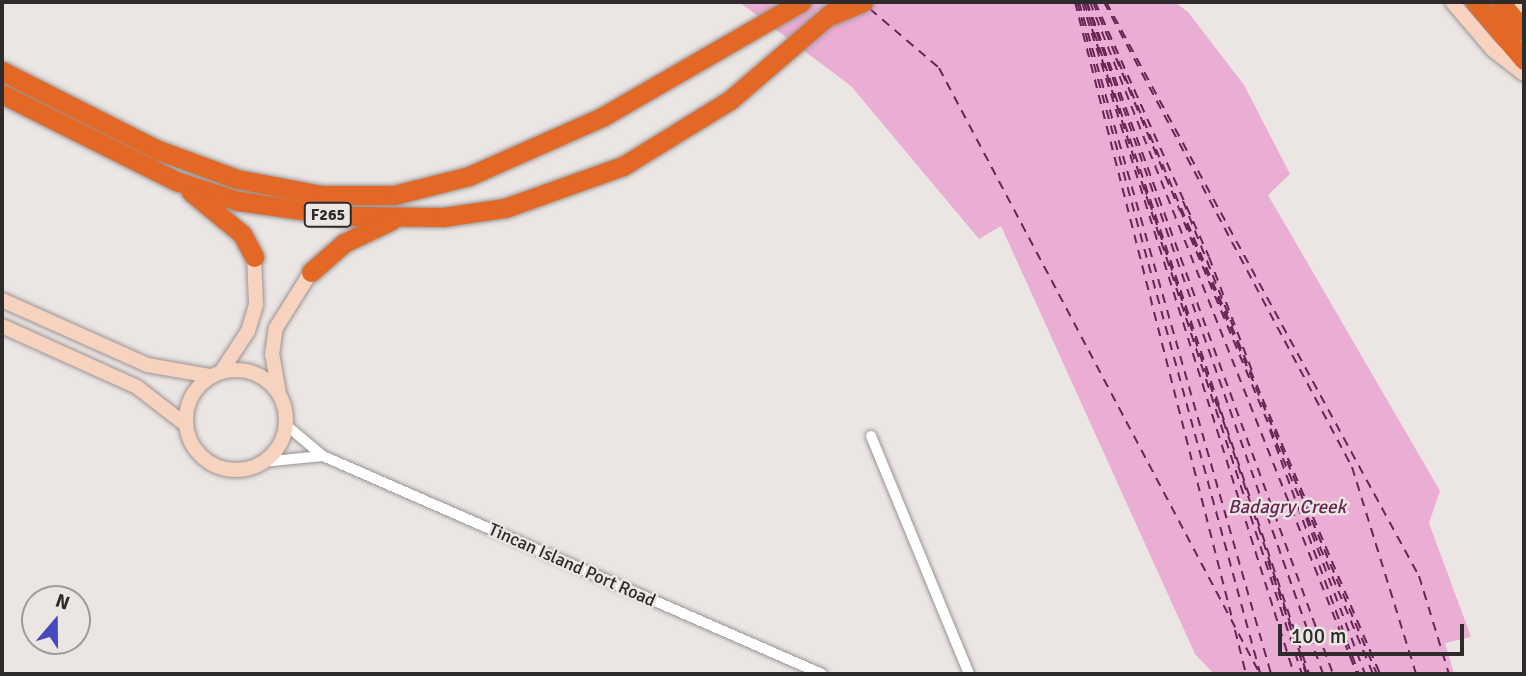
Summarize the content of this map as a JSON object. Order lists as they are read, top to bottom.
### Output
{
  "streets": {
    "highway": ["F265"],
    "street": ["Tincan Island Port Road"]
  },
  "water": ["Badagry Creek"],
  "scale_bar": "100 m",
  "north": "top"
}
